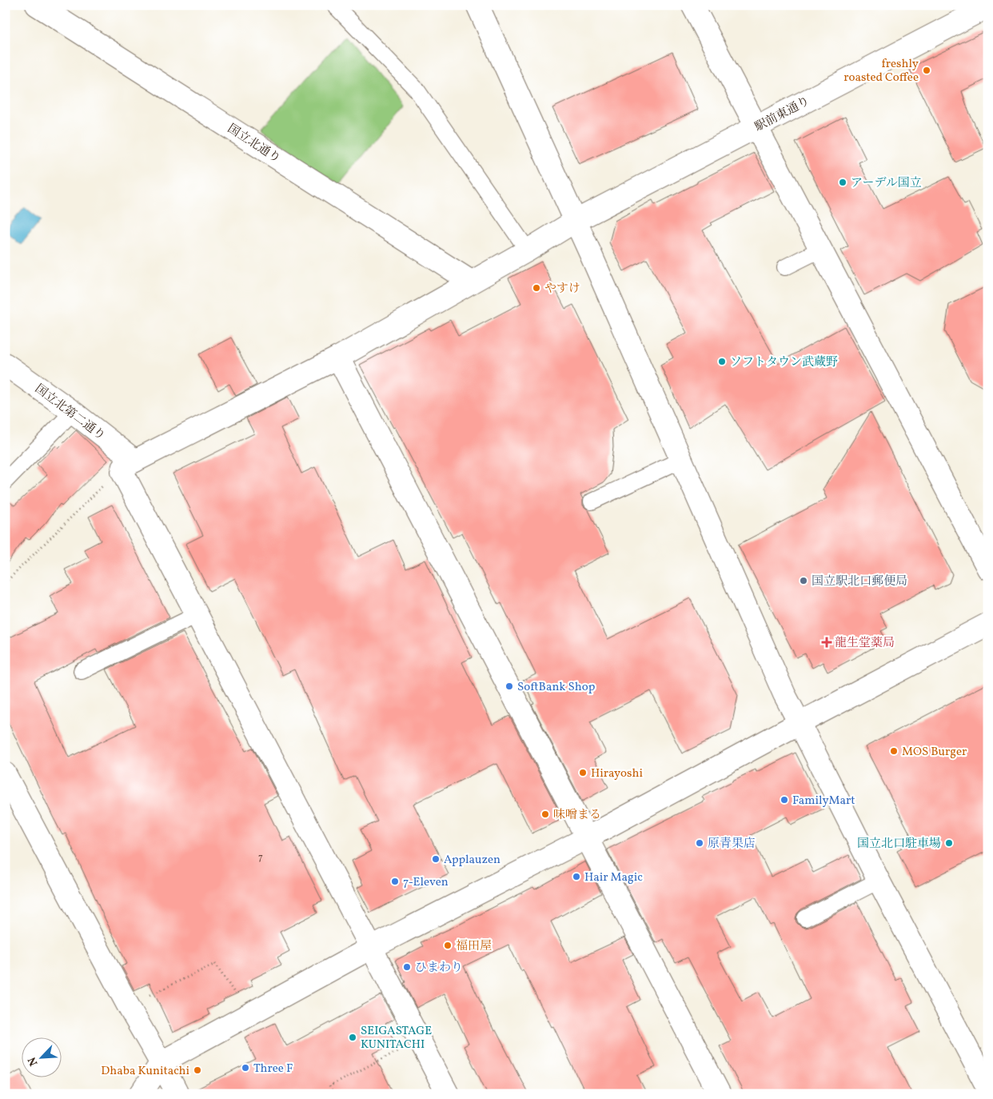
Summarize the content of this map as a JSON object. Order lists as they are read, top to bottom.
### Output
{
  "streets": {
    "street": ["駅前東通り", "国立北通り", "国立北第二通り"]
  },
  "crossings": [
    ["駅前東通り", "国立北通り"],
    ["駅前東通り", "国立北第二通り"]
  ],
  "places": {
    "other": [
      "freshly roasted Coffee",
      "アーデル国立",
      "やすけ",
      "ソフトタウン武蔵野",
      "国立駅北口郵便局",
      "SoftBank Shop",
      "MOS Burger",
      "Hirayoshi",
      "FamilyMart",
      "味噌まる",
      "原青果店",
      "国立北口駐車場",
      "Applauzen",
      "Hair Magic",
      "7-Eleven",
      "福田屋",
      "ひまわり",
      "SEIGASTAGE KUNITACHI",
      "Three F",
      "Dhaba Kunitachi"
    ],
    "health": ["龍生堂薬局"]
  },
  "house_numbers": ["7"],
  "north": "bottom left"
}
